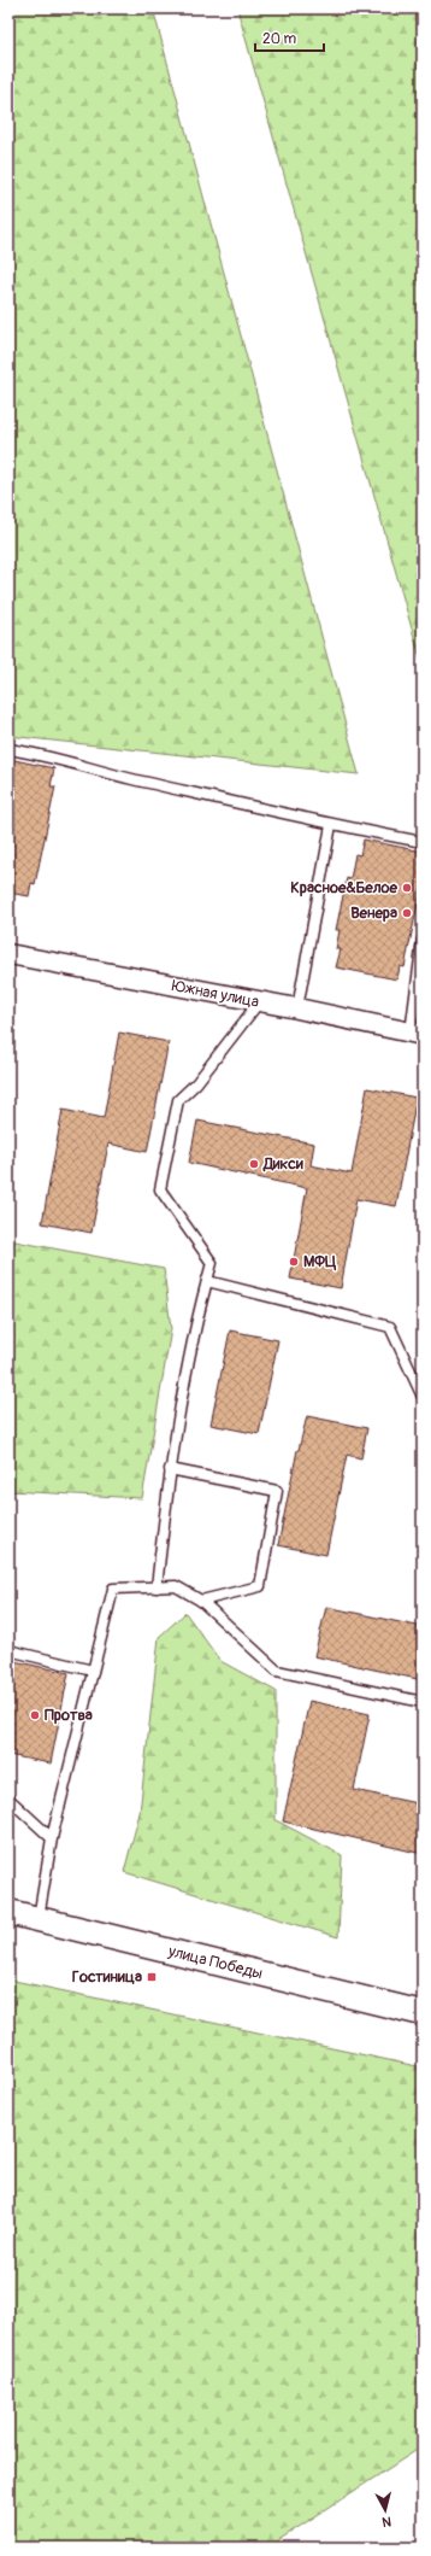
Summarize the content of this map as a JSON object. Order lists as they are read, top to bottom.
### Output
{
  "streets": {
    "street": ["Южная улица", "улица Победы"]
  },
  "places": {
    "other": [
      "Красное&Белое",
      "Венера",
      "Дикси",
      "МФЦ",
      "Протва"
    ],
    "transit": ["Гостиница"]
  },
  "scale_bar": "20 m",
  "north": "bottom"
}
